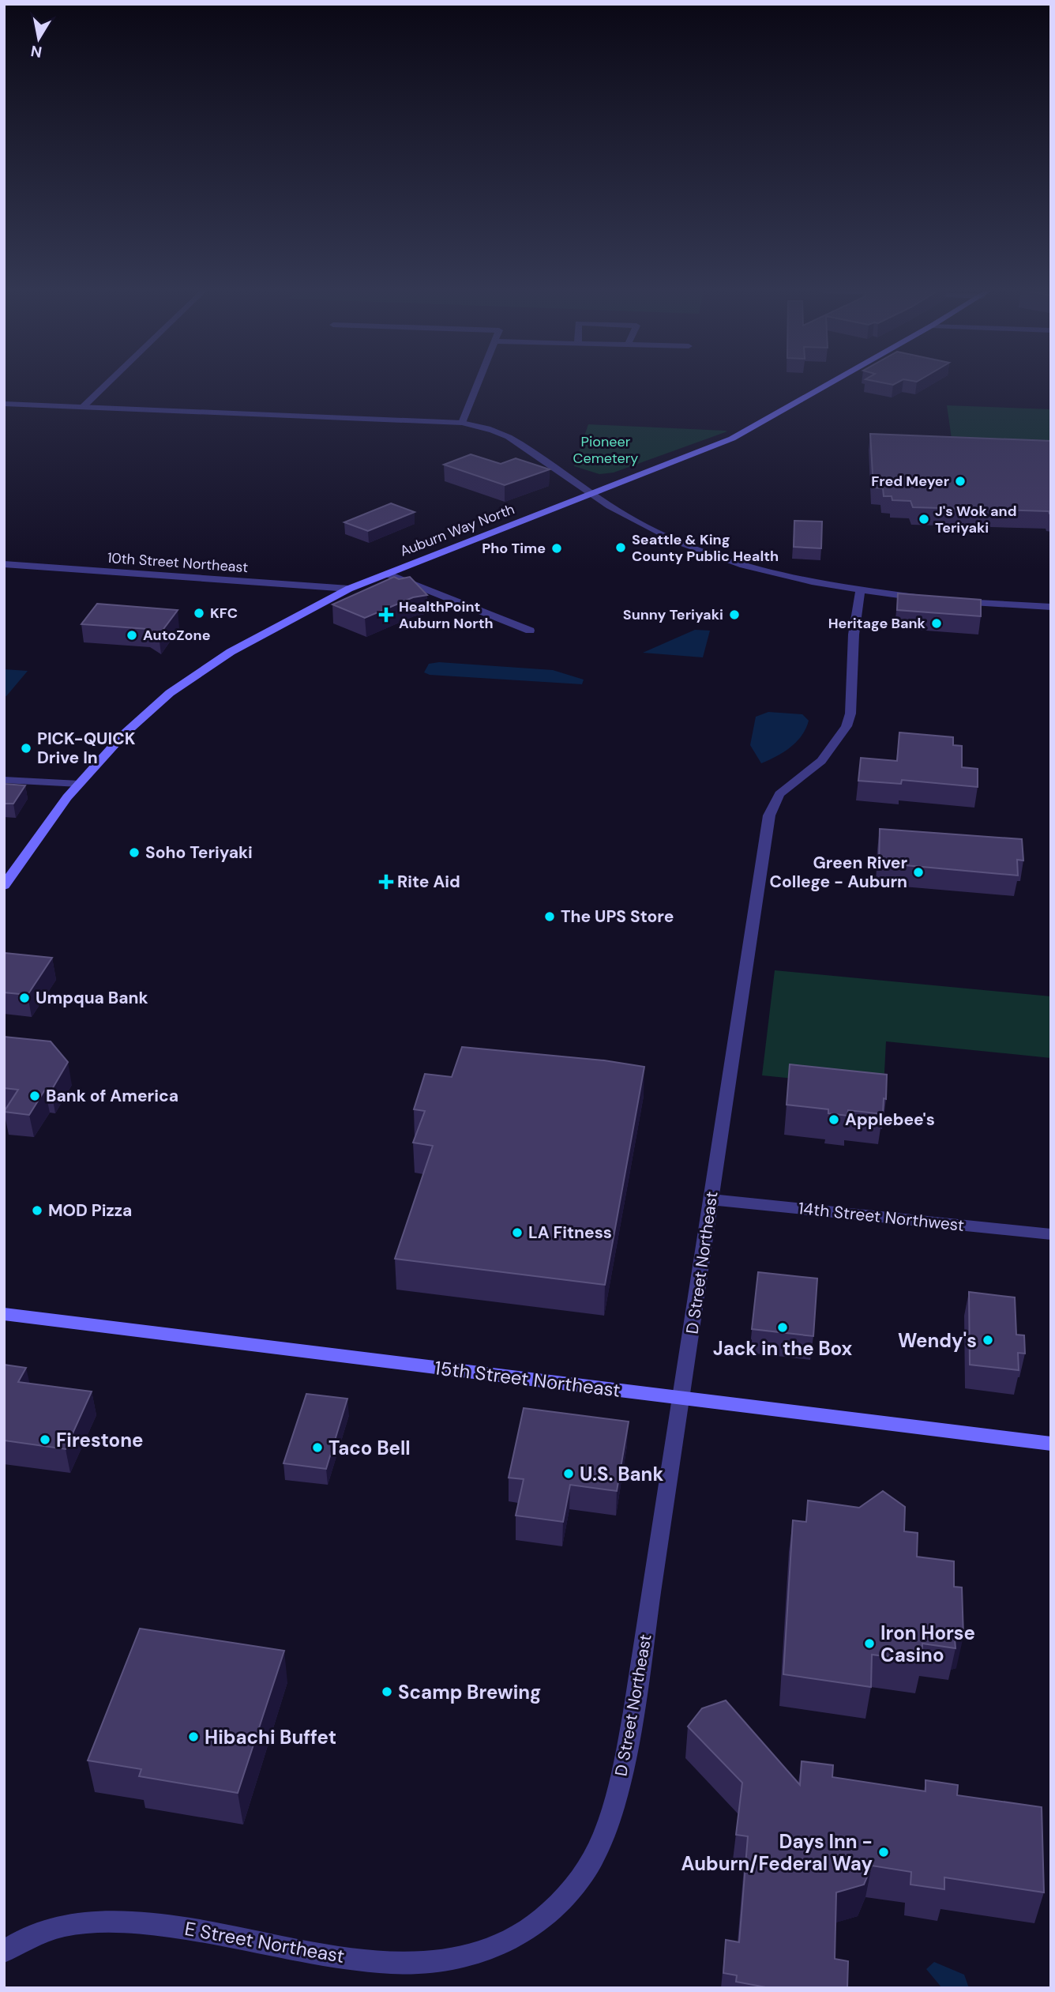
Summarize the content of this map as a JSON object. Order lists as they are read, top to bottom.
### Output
{
  "streets": {
    "main road": ["Auburn Way North", "15th Street Northeast"],
    "street": [
      "10th Street Northeast",
      "14th Street Northwest",
      "D Street Northeast",
      "E Street Northeast"
    ]
  },
  "crossings": [
    ["Auburn Way North", "10th Street Northeast"],
    ["14th Street Northwest", "D Street Northeast"],
    ["D Street Northeast", "15th Street Northeast"],
    ["D Street Northeast", "E Street Northeast"]
  ],
  "parks": ["Pioneer Cemetery"],
  "places": {
    "other": [
      "Fred Meyer",
      "J's Wok and Teriyaki",
      "Seattle & King County Public Health",
      "Pho Time",
      "KFC",
      "Sunny Teriyaki",
      "Heritage Bank",
      "AutoZone",
      "PICK-QUICK Drive In",
      "Soho Teriyaki",
      "Green River College - Auburn",
      "The UPS Store",
      "Umpqua Bank",
      "Bank of America",
      "Applebee's",
      "MOD Pizza",
      "LA Fitness",
      "Jack in the Box",
      "Wendy's",
      "Firestone",
      "Taco Bell",
      "U.S. Bank",
      "Iron Horse Casino",
      "Scamp Brewing",
      "Hibachi Buffet",
      "Days Inn - Auburn/Federal Way"
    ],
    "health": ["HealthPoint Auburn North", "Rite Aid"]
  },
  "north": "bottom"
}
